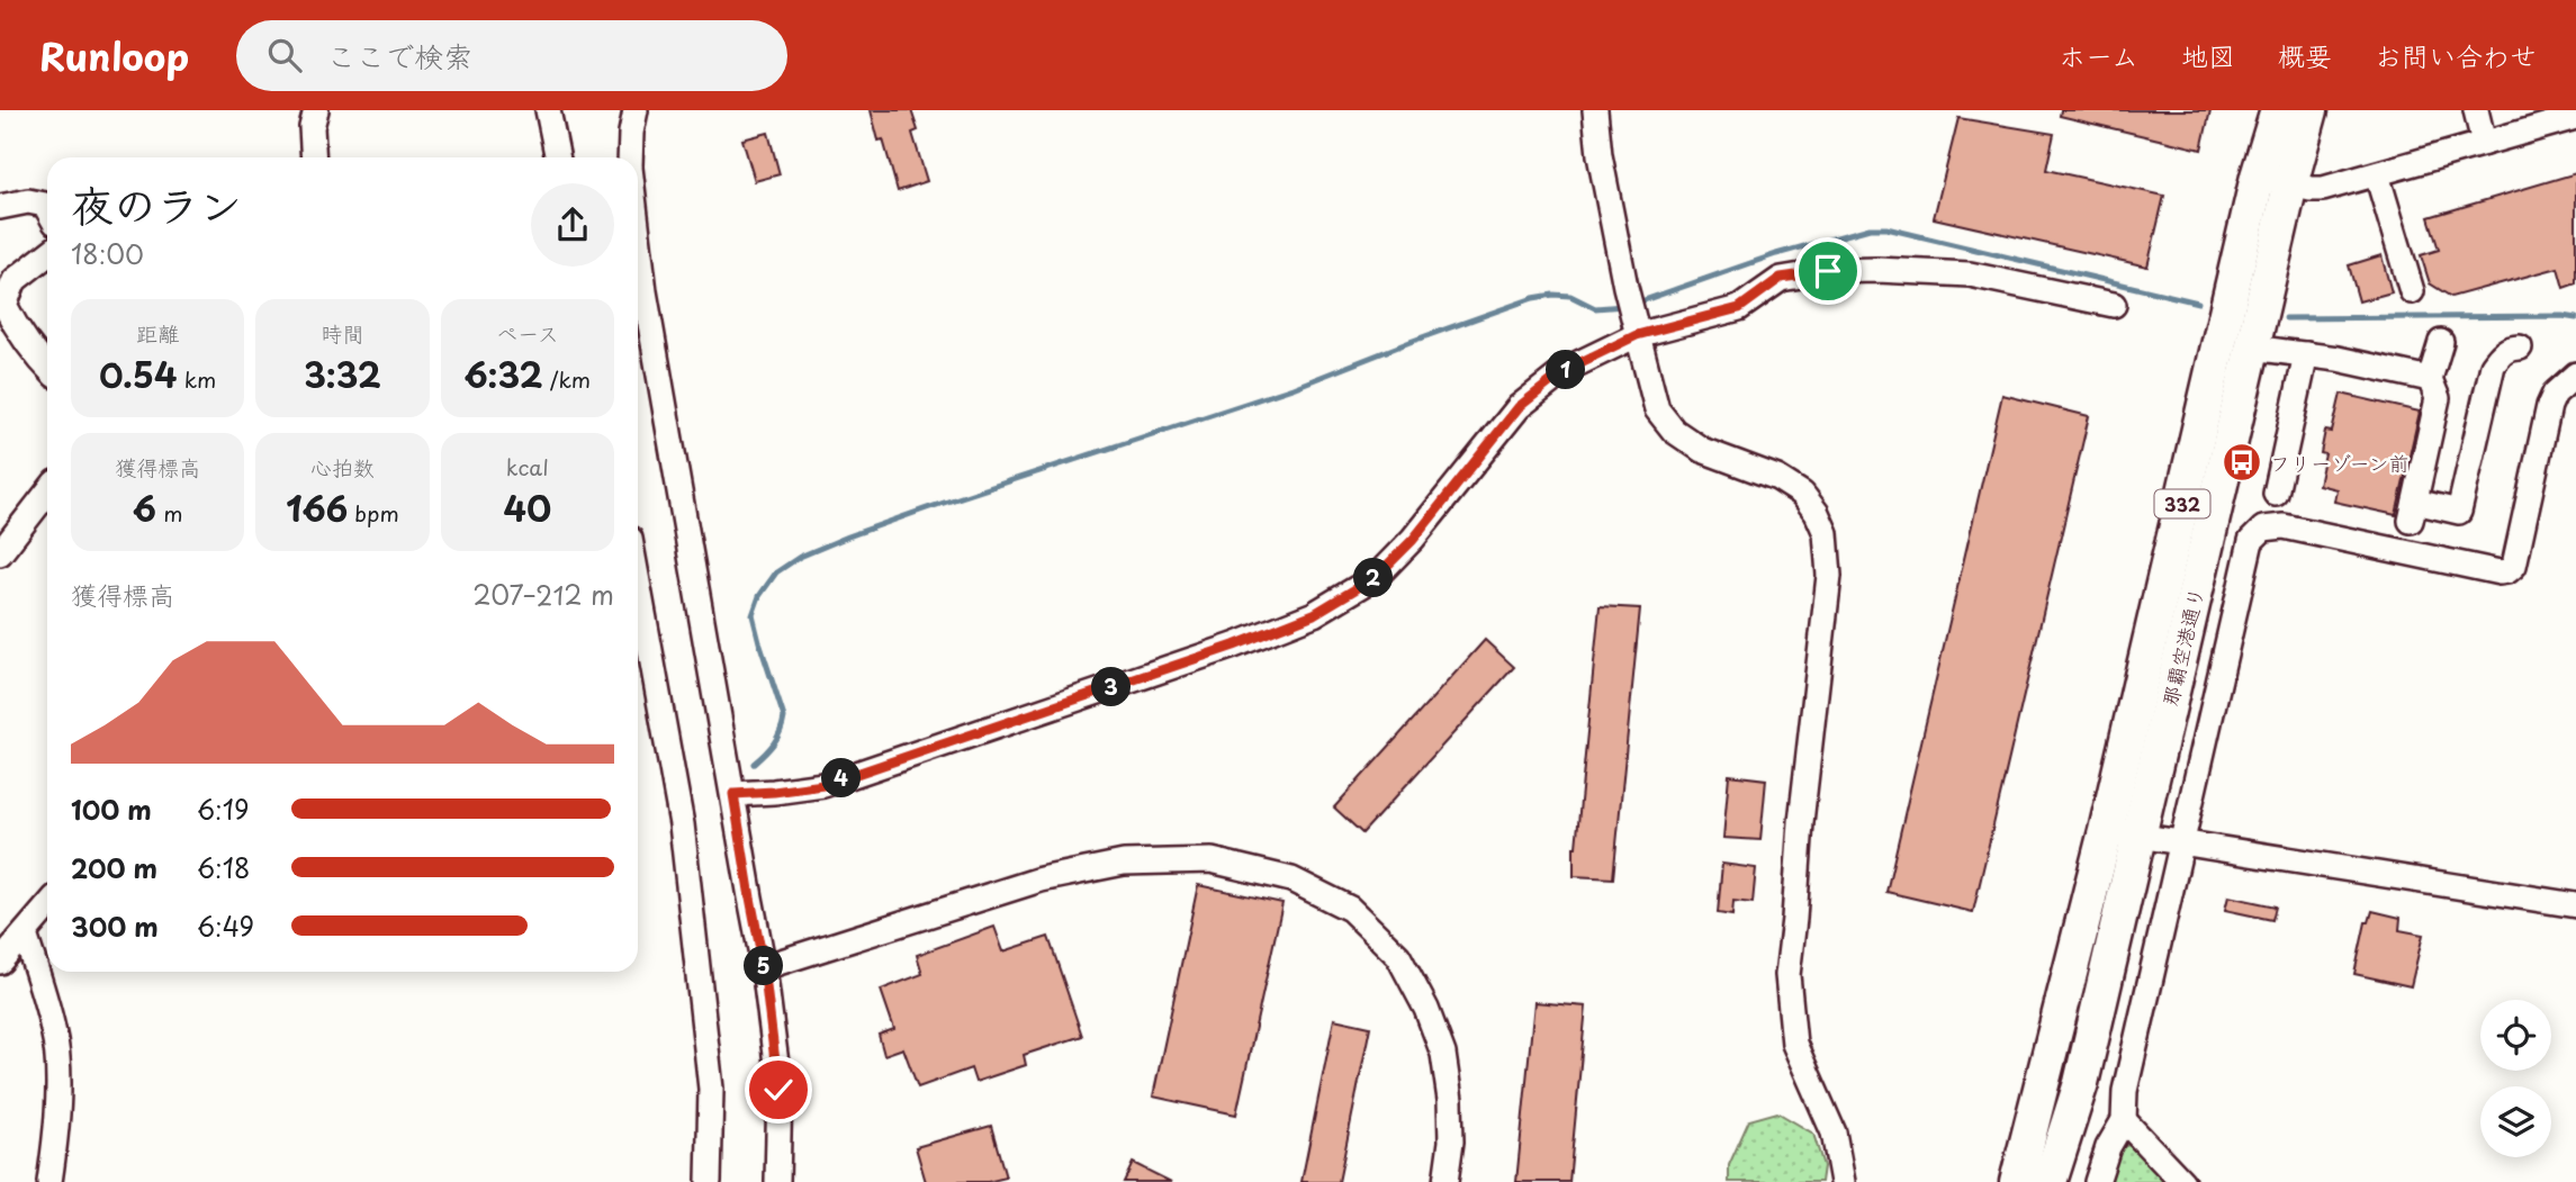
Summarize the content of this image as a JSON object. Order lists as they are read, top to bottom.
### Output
{
  "streets": {
    "highway": ["332", "那覇空港通り"]
  },
  "places": {
    "bus stop": ["フリーゾーン前"]
  },
  "page": {
    "header": "Runloop",
    "search": "ここで検索",
    "nav": [
      "ホーム",
      "地図",
      "概要",
      "お問い合わせ"
    ],
    "heading": ["夜のラン", "18:00"],
    "stats": [
      ["距離", "0.54 km"],
      ["時間", "3:32"],
      ["ペース", "6:32 /km"],
      ["獲得標高", "6 m"],
      ["心拍数", "166 bpm"],
      ["kcal", "40"]
    ],
    "pins": [
      "1",
      "2",
      "3",
      "4",
      "5"
    ],
    "chart": ["獲得標高", "207–212 m"],
    "list": [
      {
        "name": "100 m",
        "note": "6:19"
      },
      {
        "name": "200 m",
        "note": "6:18"
      },
      {
        "name": "300 m",
        "note": "6:49"
      }
    ]
  }
}
